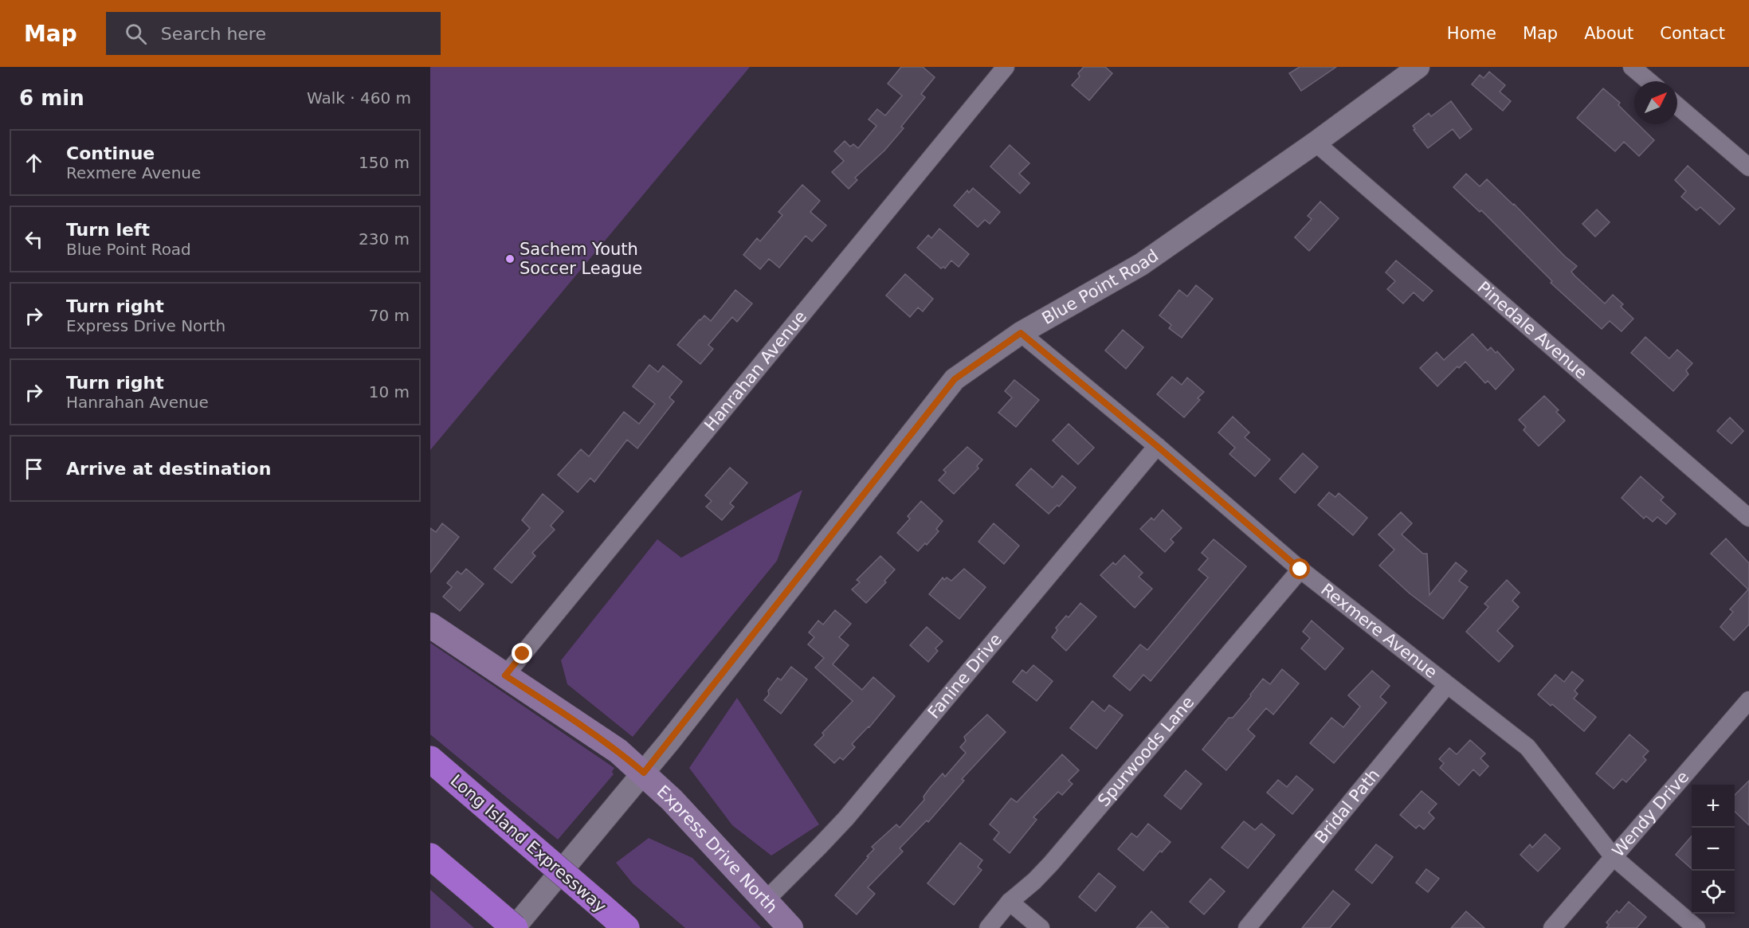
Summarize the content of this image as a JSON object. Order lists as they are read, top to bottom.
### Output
{
  "streets": {
    "highway": ["Long Island Expressway"],
    "main road": ["Express Drive North"],
    "street": [
      "Blue Point Road",
      "Pinedale Avenue",
      "Hanrahan Avenue",
      "Rexmere Avenue",
      "Fanine Drive",
      "Spurwoods Lane",
      "Bridal Path",
      "Wendy Drive"
    ]
  },
  "crossings": [
    ["Blue Point Road", "Pinedale Avenue"],
    ["Blue Point Road", "Rexmere Avenue"],
    ["Blue Point Road", "Express Drive North"],
    ["Hanrahan Avenue", "Express Drive North"],
    ["Rexmere Avenue", "Fanine Drive"],
    ["Rexmere Avenue", "Spurwoods Lane"],
    ["Rexmere Avenue", "Bridal Path"],
    ["Rexmere Avenue", "Wendy Drive"],
    ["Fanine Drive", "Express Drive North"]
  ],
  "places": ["Sachem Youth Soccer League"],
  "north": "top right",
  "page": {
    "header": "Map",
    "search": "Search here",
    "nav": [
      "Home",
      "Map",
      "About",
      "Contact"
    ],
    "heading": ["6 min", "Walk · 460 m"],
    "list": [
      ["Continue", "Rexmere Avenue", "150 m"],
      ["Turn left", "Blue Point Road", "230 m"],
      ["Turn right", "Express Drive North", "70 m"],
      ["Turn right", "Hanrahan Avenue", "10 m"],
      "Arrive at destination"
    ],
    "map_buttons": ["+", "−"]
  }
}
